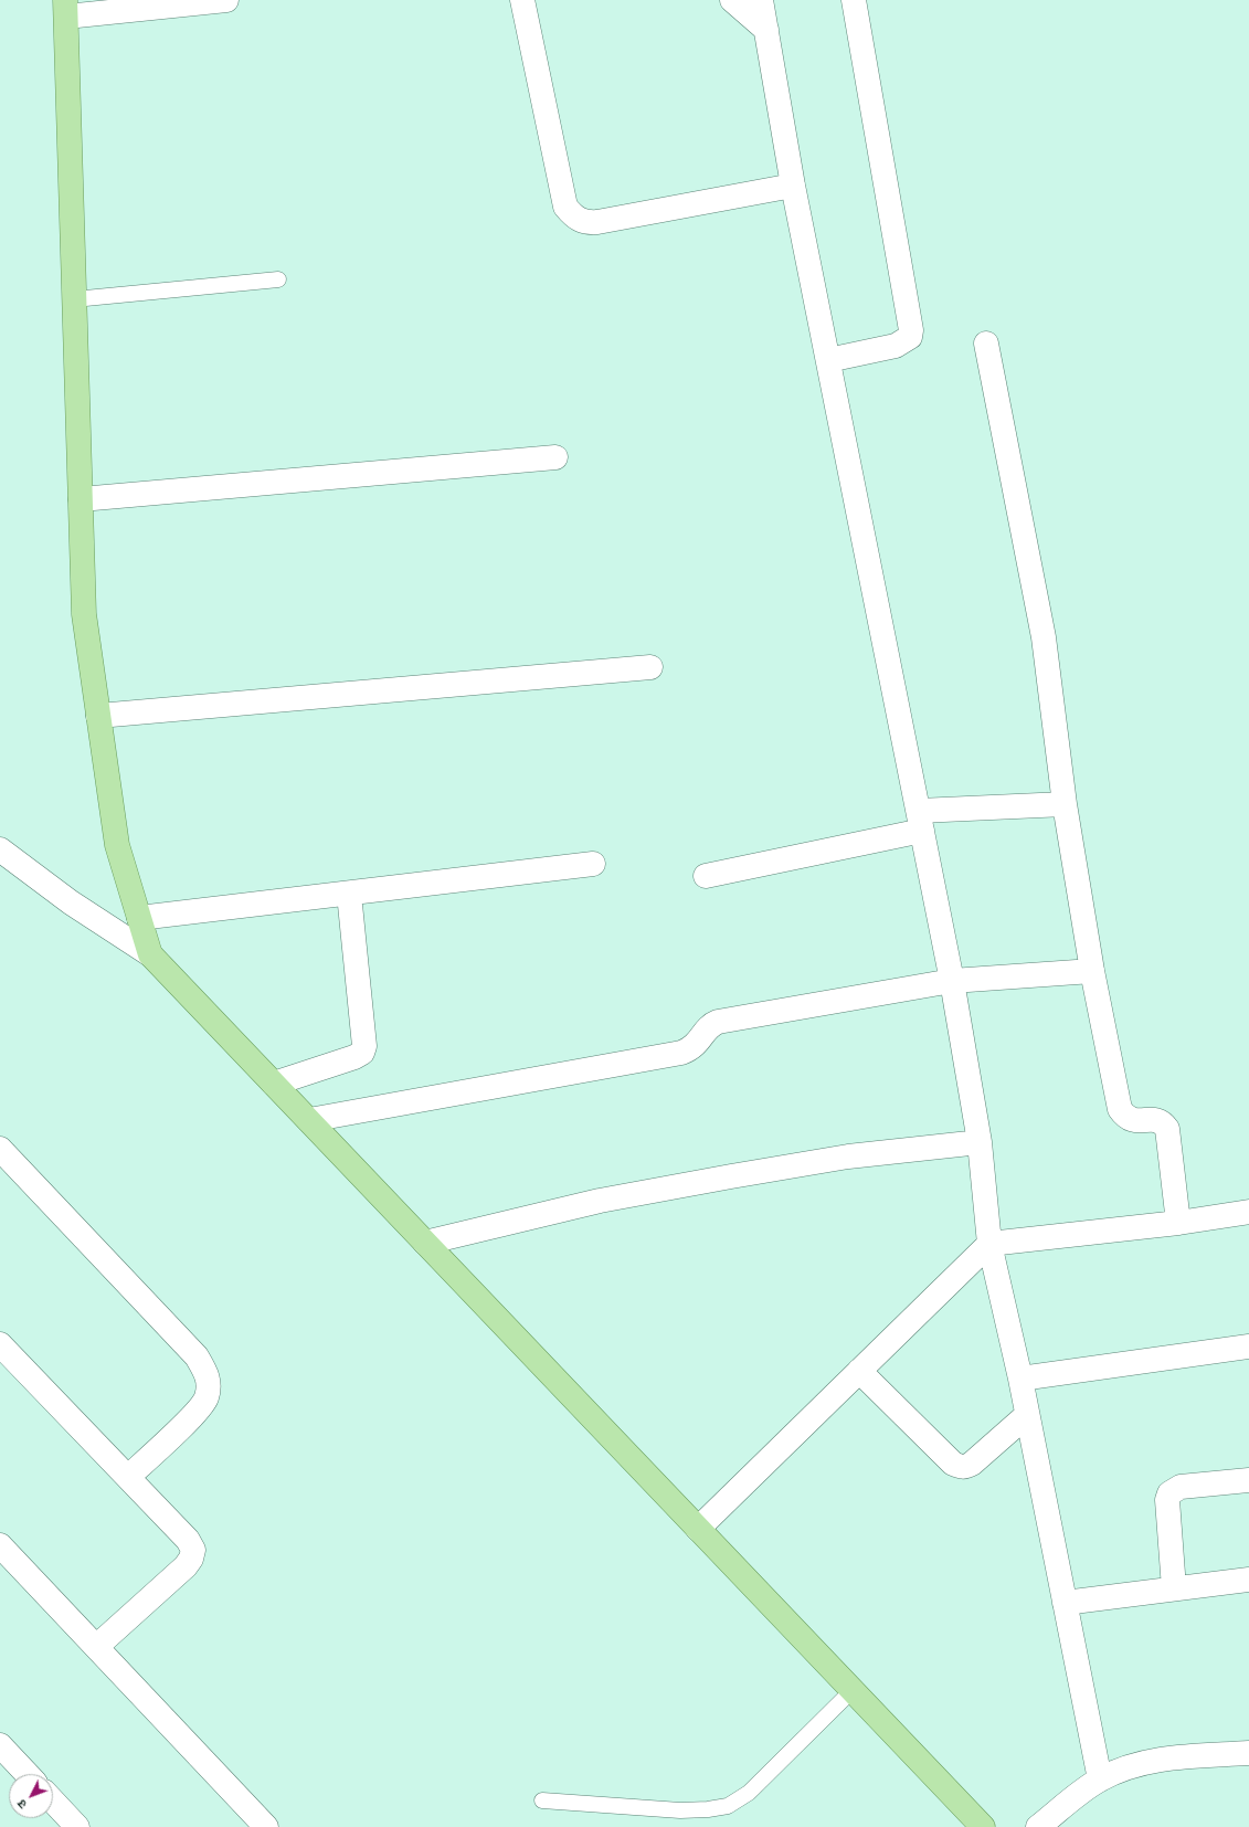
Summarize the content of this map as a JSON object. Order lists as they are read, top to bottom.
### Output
{
  "north": "bottom left"
}
